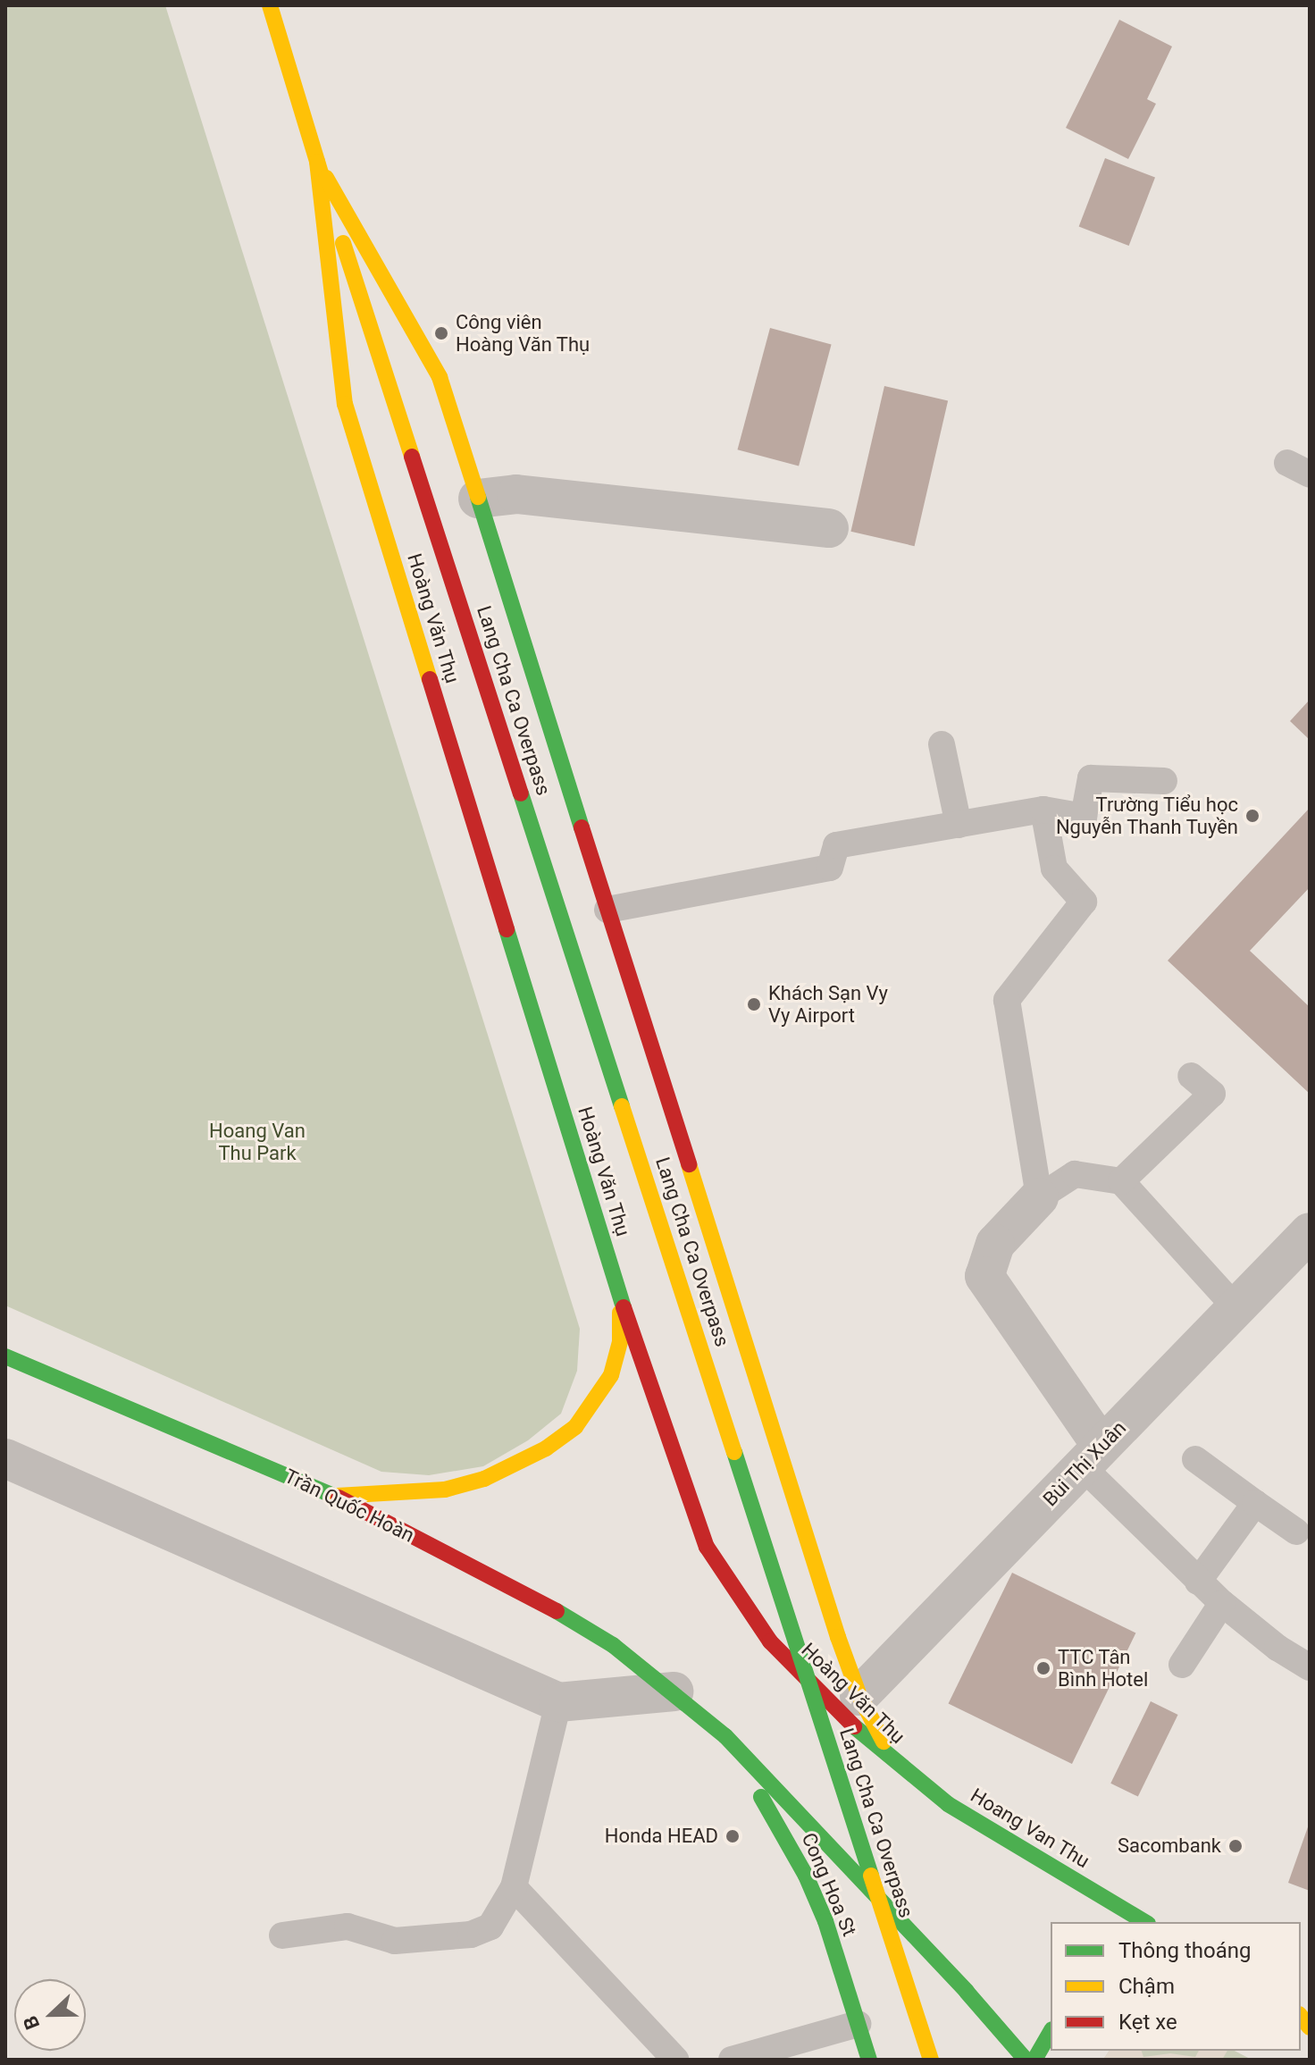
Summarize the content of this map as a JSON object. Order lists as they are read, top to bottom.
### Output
{
  "streets": {
    "main road": [
      "Hoàng Văn Thụ",
      "Lang Cha Ca Overpass",
      "Trần Quốc Hoàn",
      "Hoang Van Thu",
      "Cong Hoa St"
    ],
    "street": ["Bùi Thị Xuân"]
  },
  "crossings": [
    ["Hoàng Văn Thụ", "Lang Cha Ca Overpass"],
    ["Hoàng Văn Thụ", "Bùi Thị Xuân"],
    ["Hoàng Văn Thụ", "Hoang Van Thu"],
    ["Trần Quốc Hoàn", "Cong Hoa St"]
  ],
  "parks": ["Hoang Van Thu Park"],
  "places": [
    "Công viên Hoàng Văn Thụ",
    "Trường Tiểu học Nguyễn Thanh Tuyền",
    "Khách Sạn Vy Vy Airport",
    "TTC Tân Bình Hotel",
    "Honda HEAD",
    "Sacombank"
  ],
  "legend": ["Thông thoáng", "Chậm", "Kẹt xe"],
  "north": "left"
}
